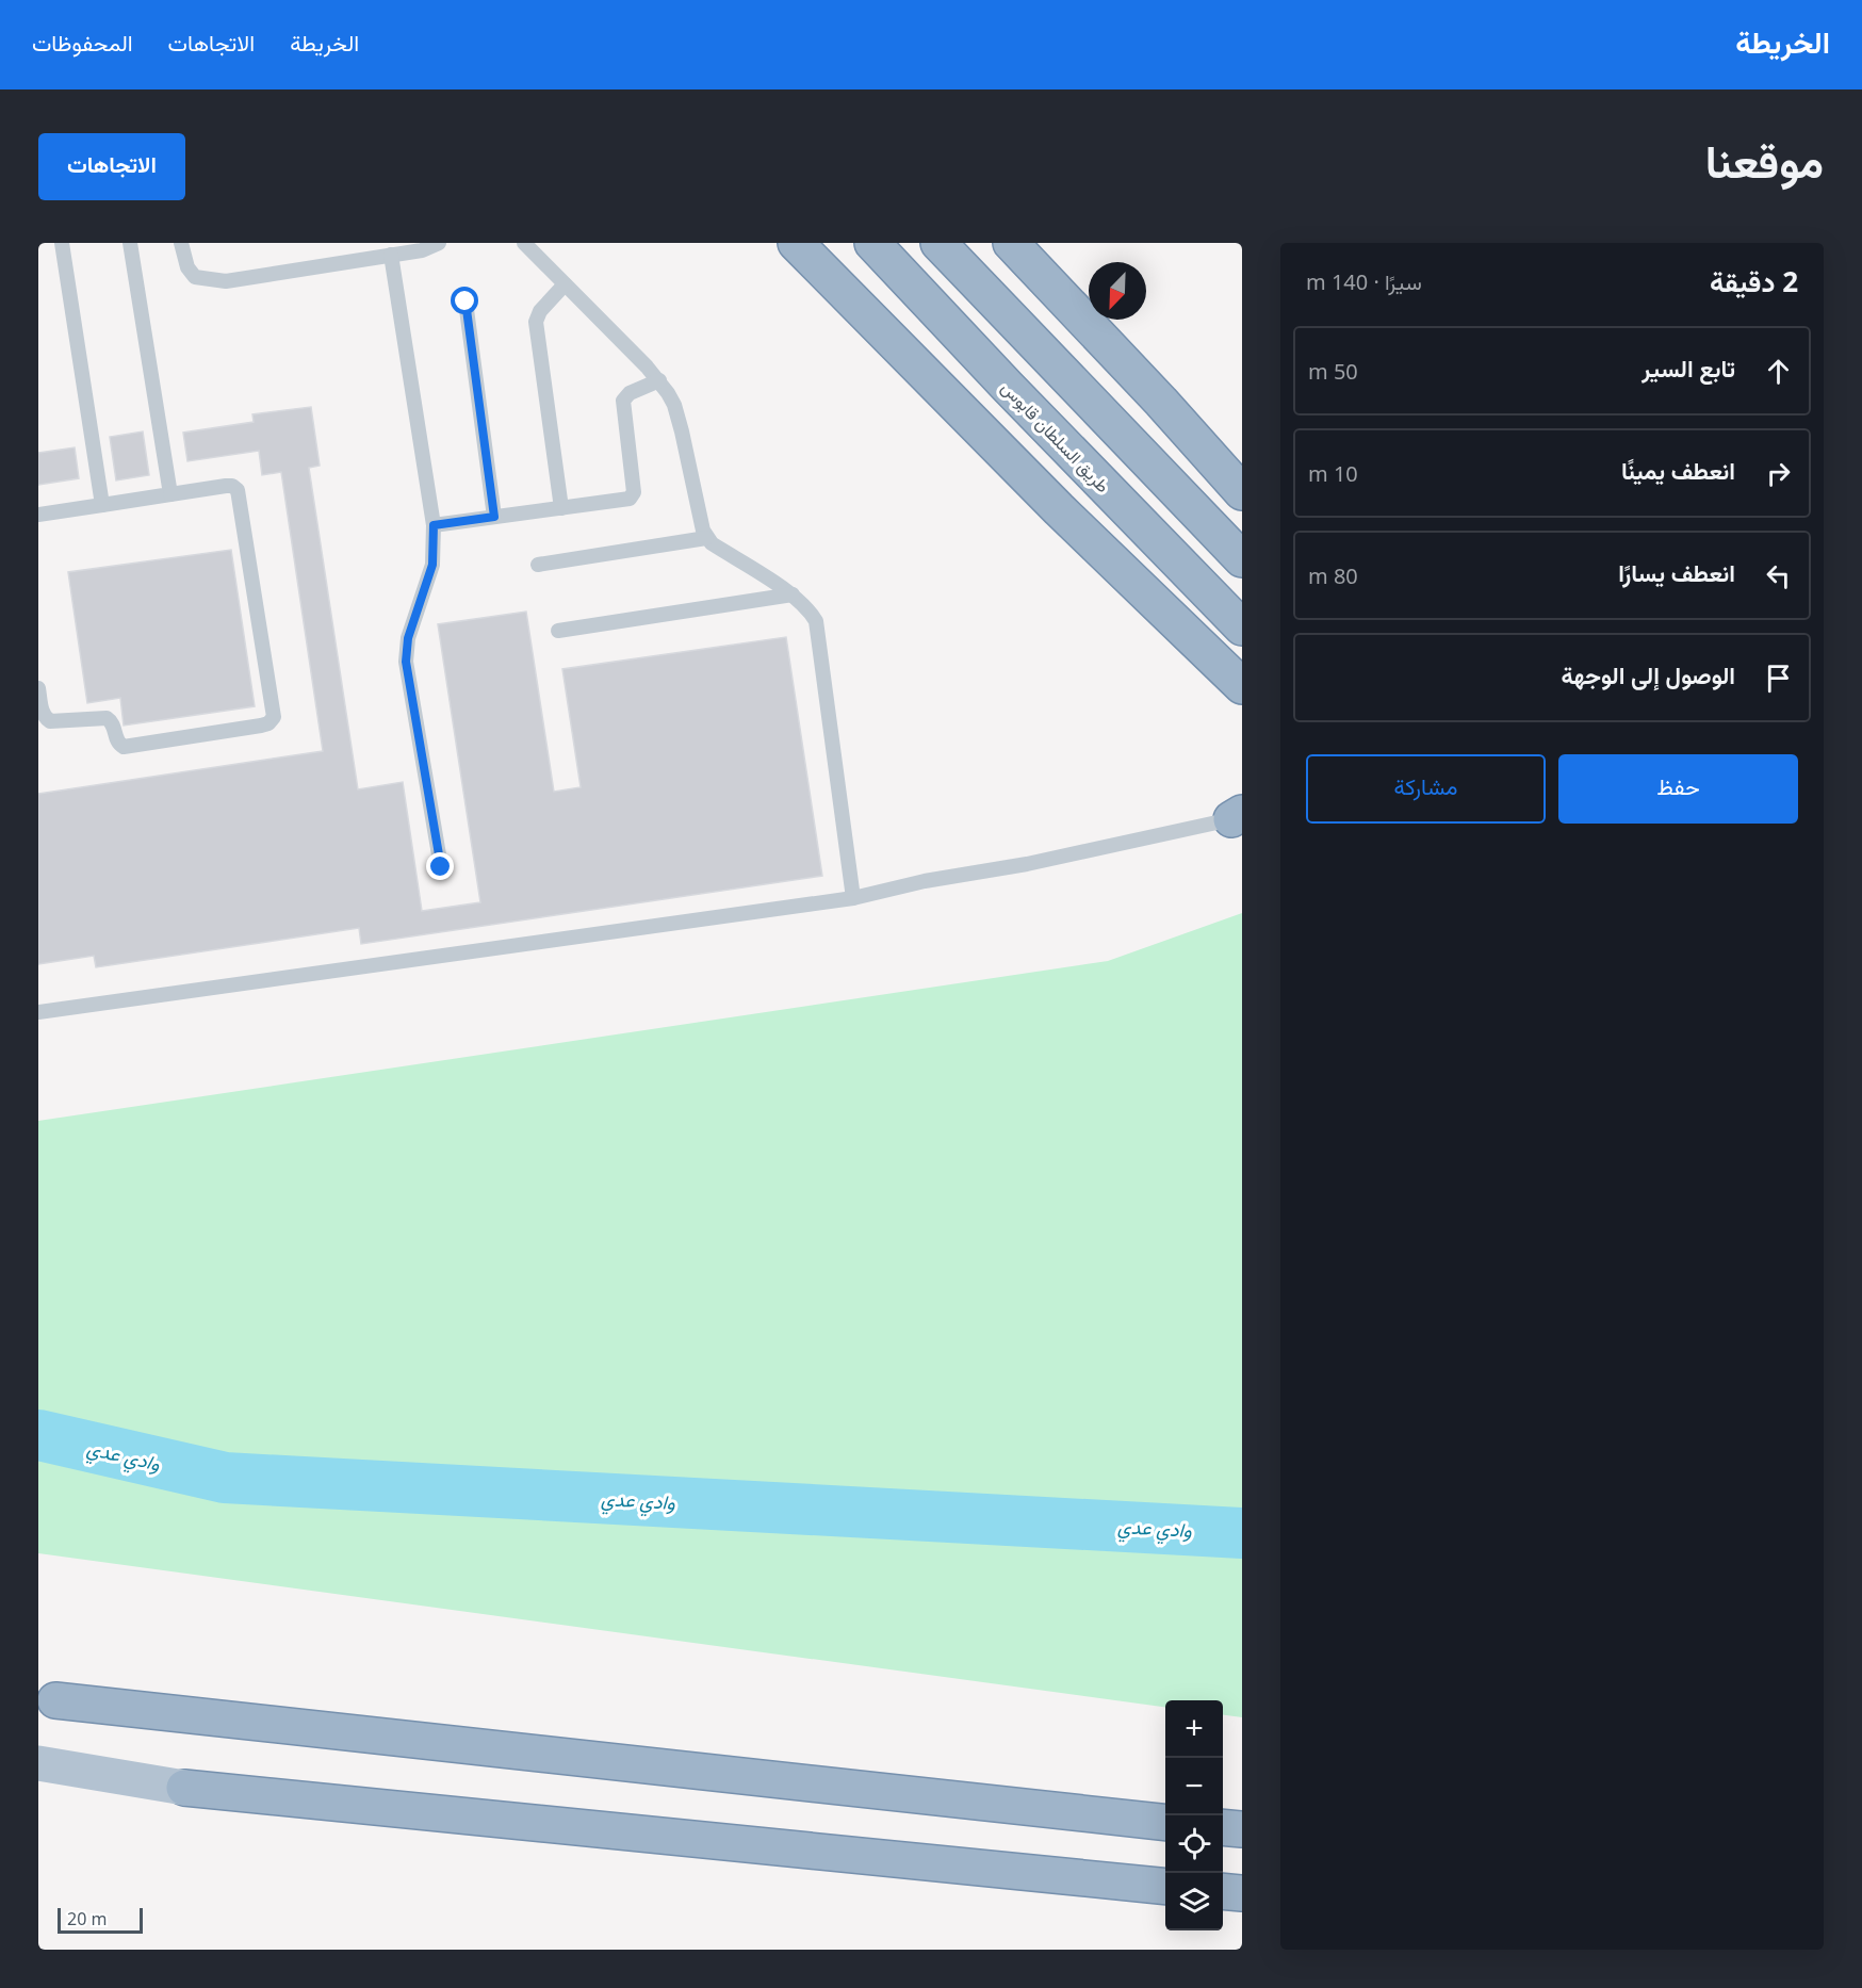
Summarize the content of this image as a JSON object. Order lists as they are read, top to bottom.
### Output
{
  "streets": {
    "highway": ["طريق السلطان قابوس"]
  },
  "water": ["وادي عدي"],
  "scale_bar": "20 m",
  "north": "bottom left",
  "page": {
    "header": "الخريطة",
    "nav": ["الخريطة", "الاتجاهات", "المحفوظات"],
    "title": "موقعنا",
    "buttons": [
      "الاتجاهات",
      ["حفظ", "مشاركة"]
    ],
    "heading": ["2 دقيقة", "سيرًا · 140 m"],
    "list": [
      ["تابع السير", "50 m"],
      ["انعطف يمينًا", "10 m"],
      ["انعطف يسارًا", "80 m"],
      "الوصول إلى الوجهة"
    ],
    "map_buttons": ["+", "−"],
    "scale": "20 m"
  }
}
